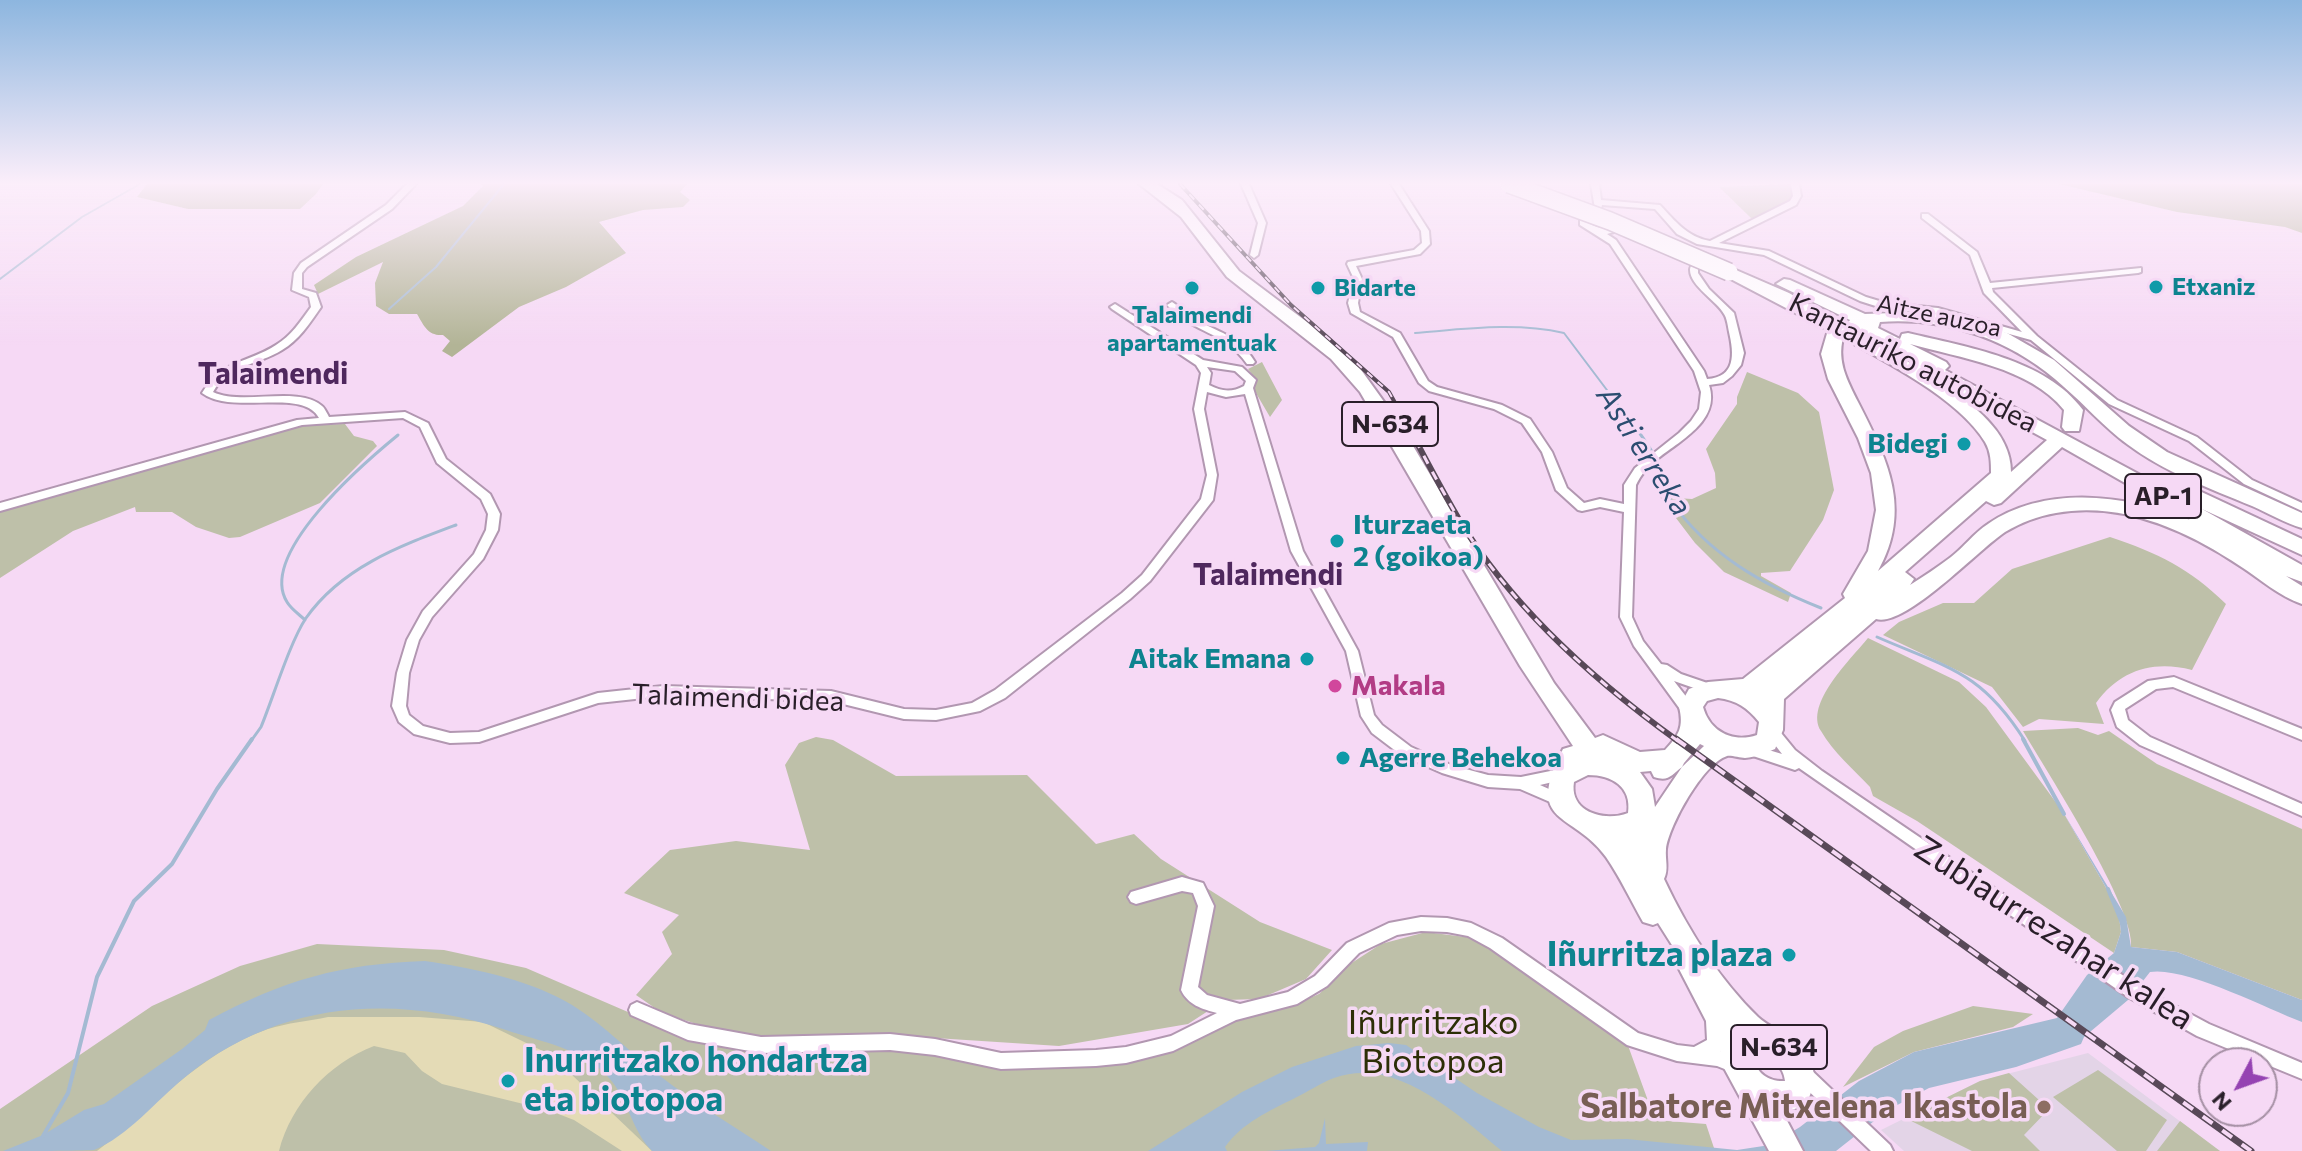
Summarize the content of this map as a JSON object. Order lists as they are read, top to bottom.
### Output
{
  "streets": {
    "highway": ["Kantauriko autobidea", "N-634", "AP-1"],
    "street": ["Aitze auzoa", "Talaimendi bidea", "Zubiaurrezahar kalea"]
  },
  "districts": ["Talaimendi", "Talaimendi"],
  "water": ["Asti erreka"],
  "parks": ["Iñurritzako Biotopoa"],
  "places": [
    "Etxaniz",
    "Talaimendi apartamentuak",
    "Bidarte",
    "Bidegi",
    "Iturzaeta 2 (goikoa)",
    "Aitak Emana",
    "Makala",
    "Agerre Behekoa",
    "Iñurritza plaza",
    "Inurritzako hondartza eta biotopoa",
    "Salbatore Mitxelena Ikastola"
  ],
  "north": "bottom left"
}
